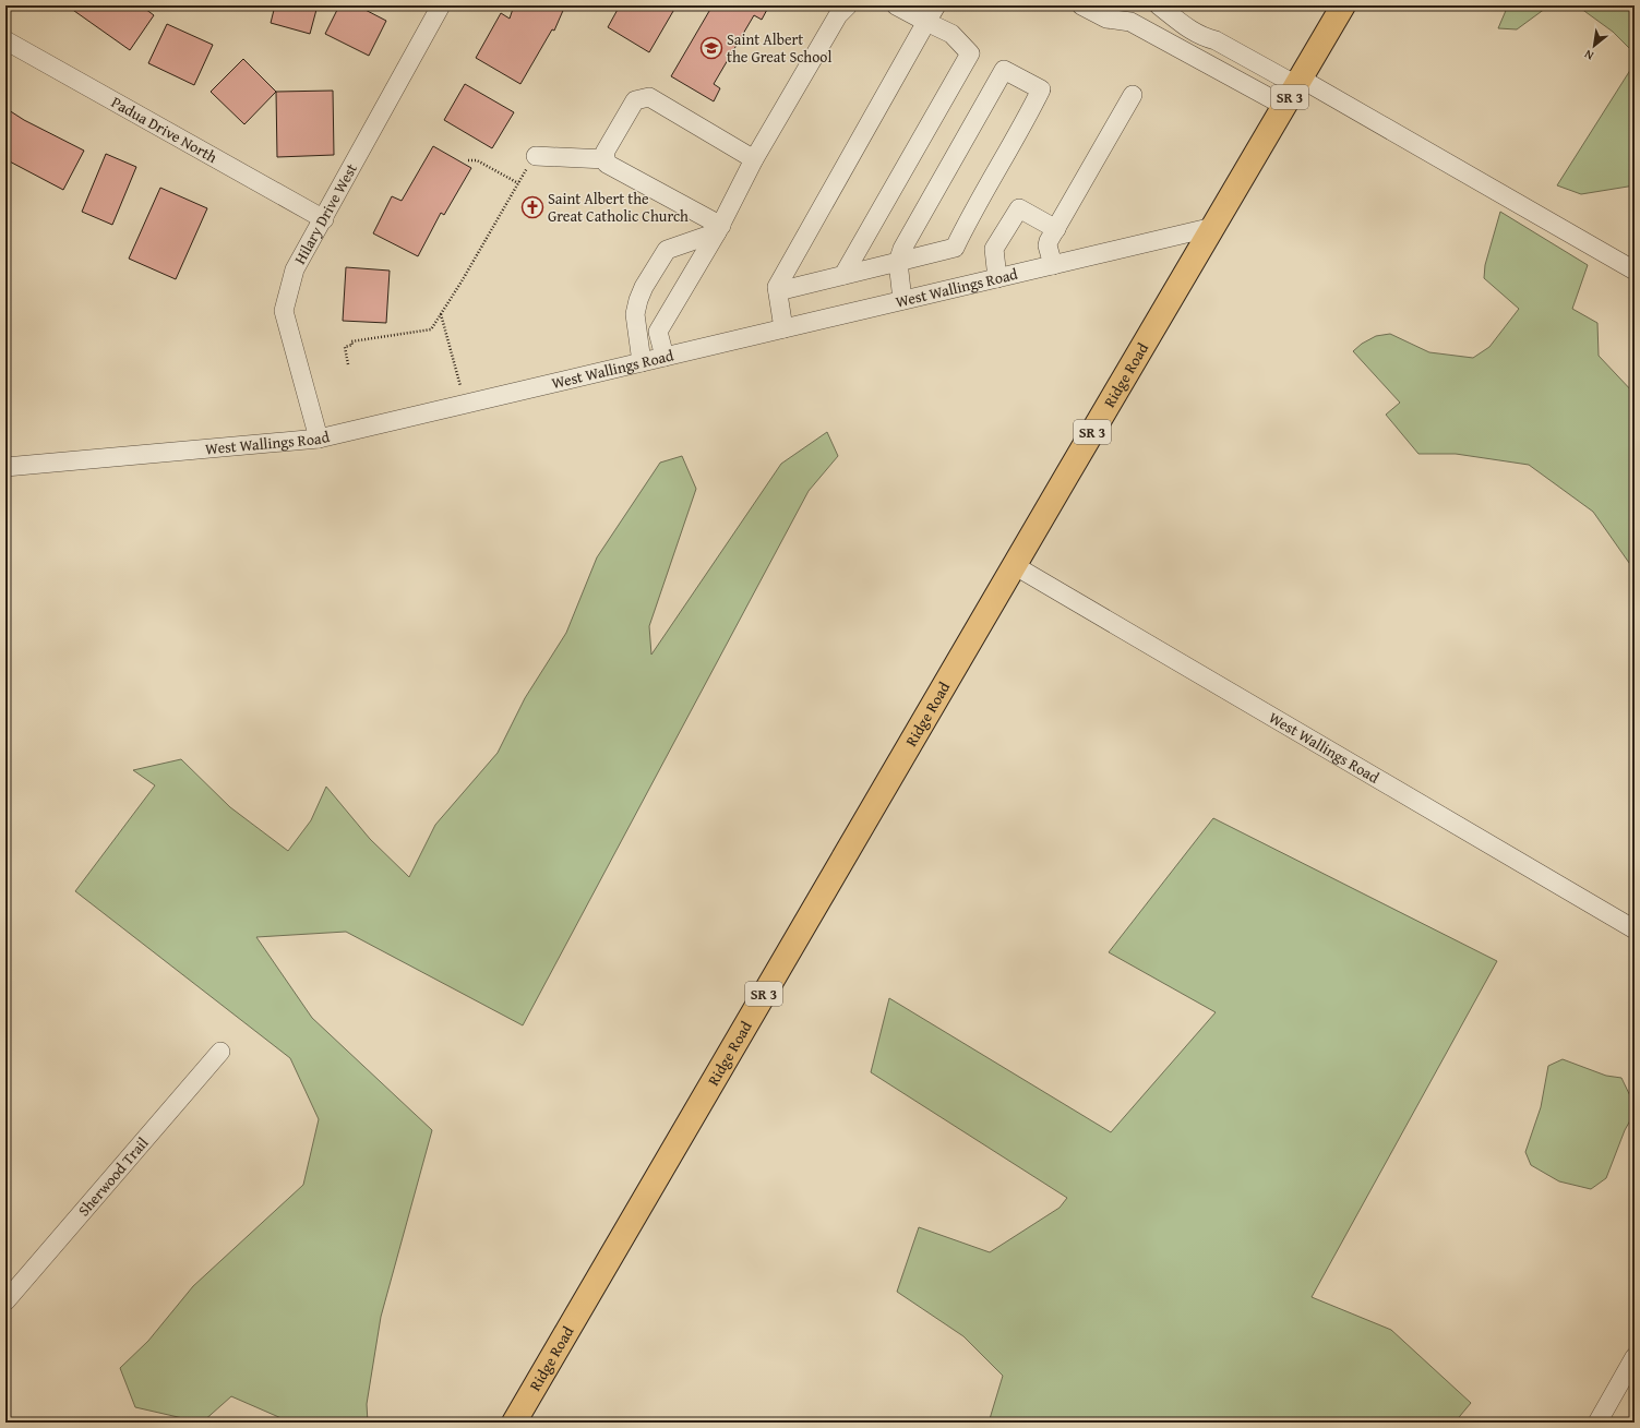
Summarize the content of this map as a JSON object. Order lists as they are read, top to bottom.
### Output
{
  "streets": {
    "main road": ["SR 3", "Ridge Road"],
    "street": [
      "Padua Drive North",
      "Hilary Drive West",
      "West Wallings Road",
      "Sherwood Trail"
    ]
  },
  "crossings": [
    ["Padua Drive North", "Hilary Drive West"],
    ["Hilary Drive West", "West Wallings Road"],
    ["West Wallings Road", "Ridge Road"]
  ],
  "places": {
    "school or university": ["Saint Albert the Great School"],
    "church": ["Saint Albert the Great Catholic Church"]
  },
  "north": "bottom left"
}
